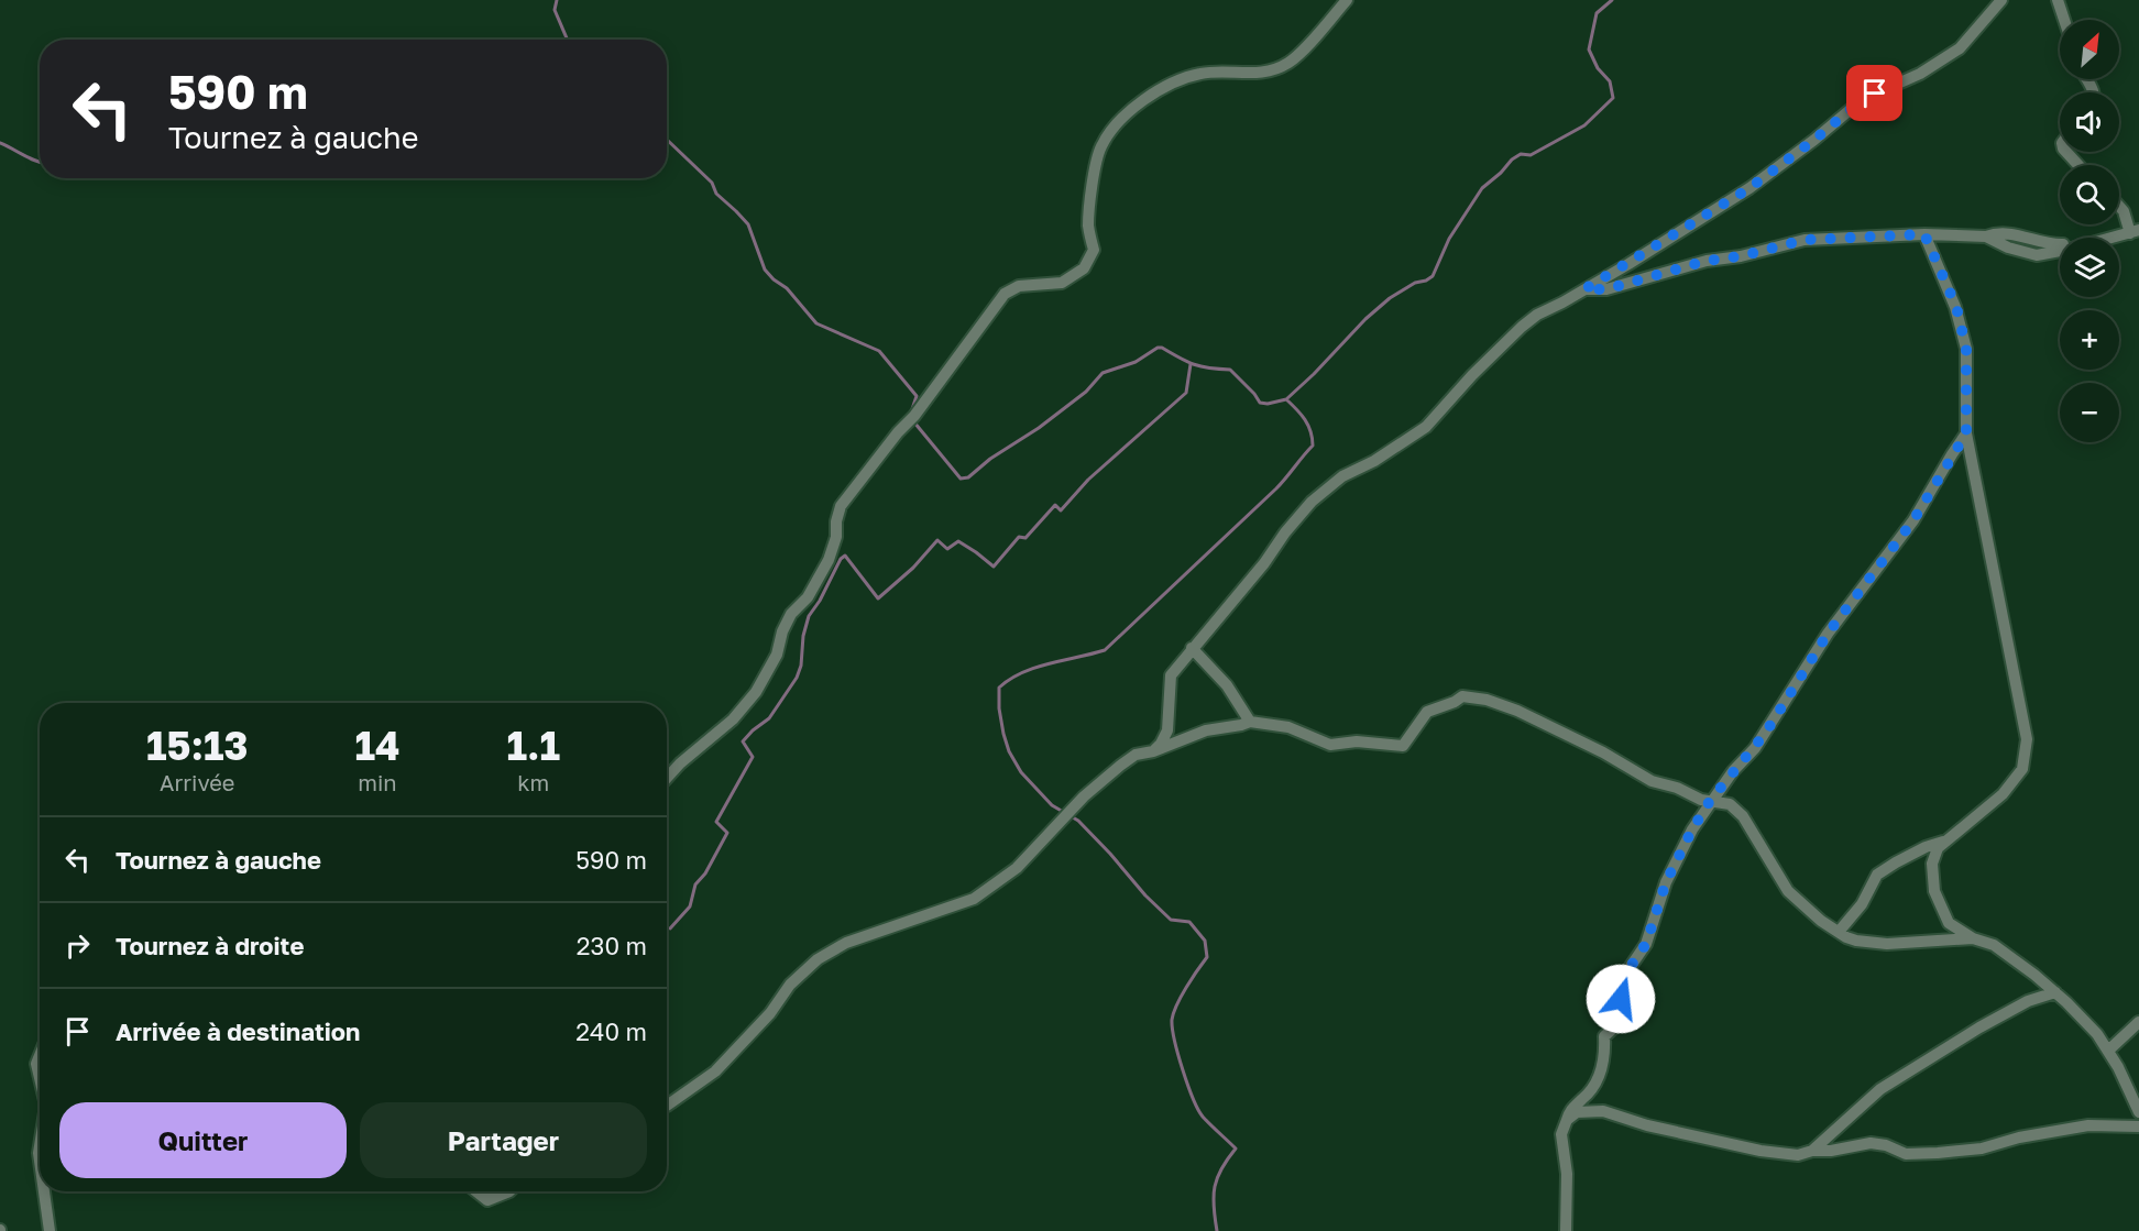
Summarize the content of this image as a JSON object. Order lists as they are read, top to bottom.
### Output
{
  "north": "top right",
  "page": {
    "map_buttons": ["+", "−"],
    "turn": ["590 m", "Tournez à gauche"],
    "eta": [
      "15:13",
      "Arrivée",
      "14",
      "min",
      "1.1",
      "km"
    ],
    "list": [
      {
        "name": "Tournez à gauche",
        "value": "590 m"
      },
      {
        "name": "Tournez à droite",
        "value": "230 m"
      },
      {
        "name": "Arrivée à destination",
        "value": "240 m"
      }
    ],
    "buttons": ["Quitter", "Partager"]
  }
}
